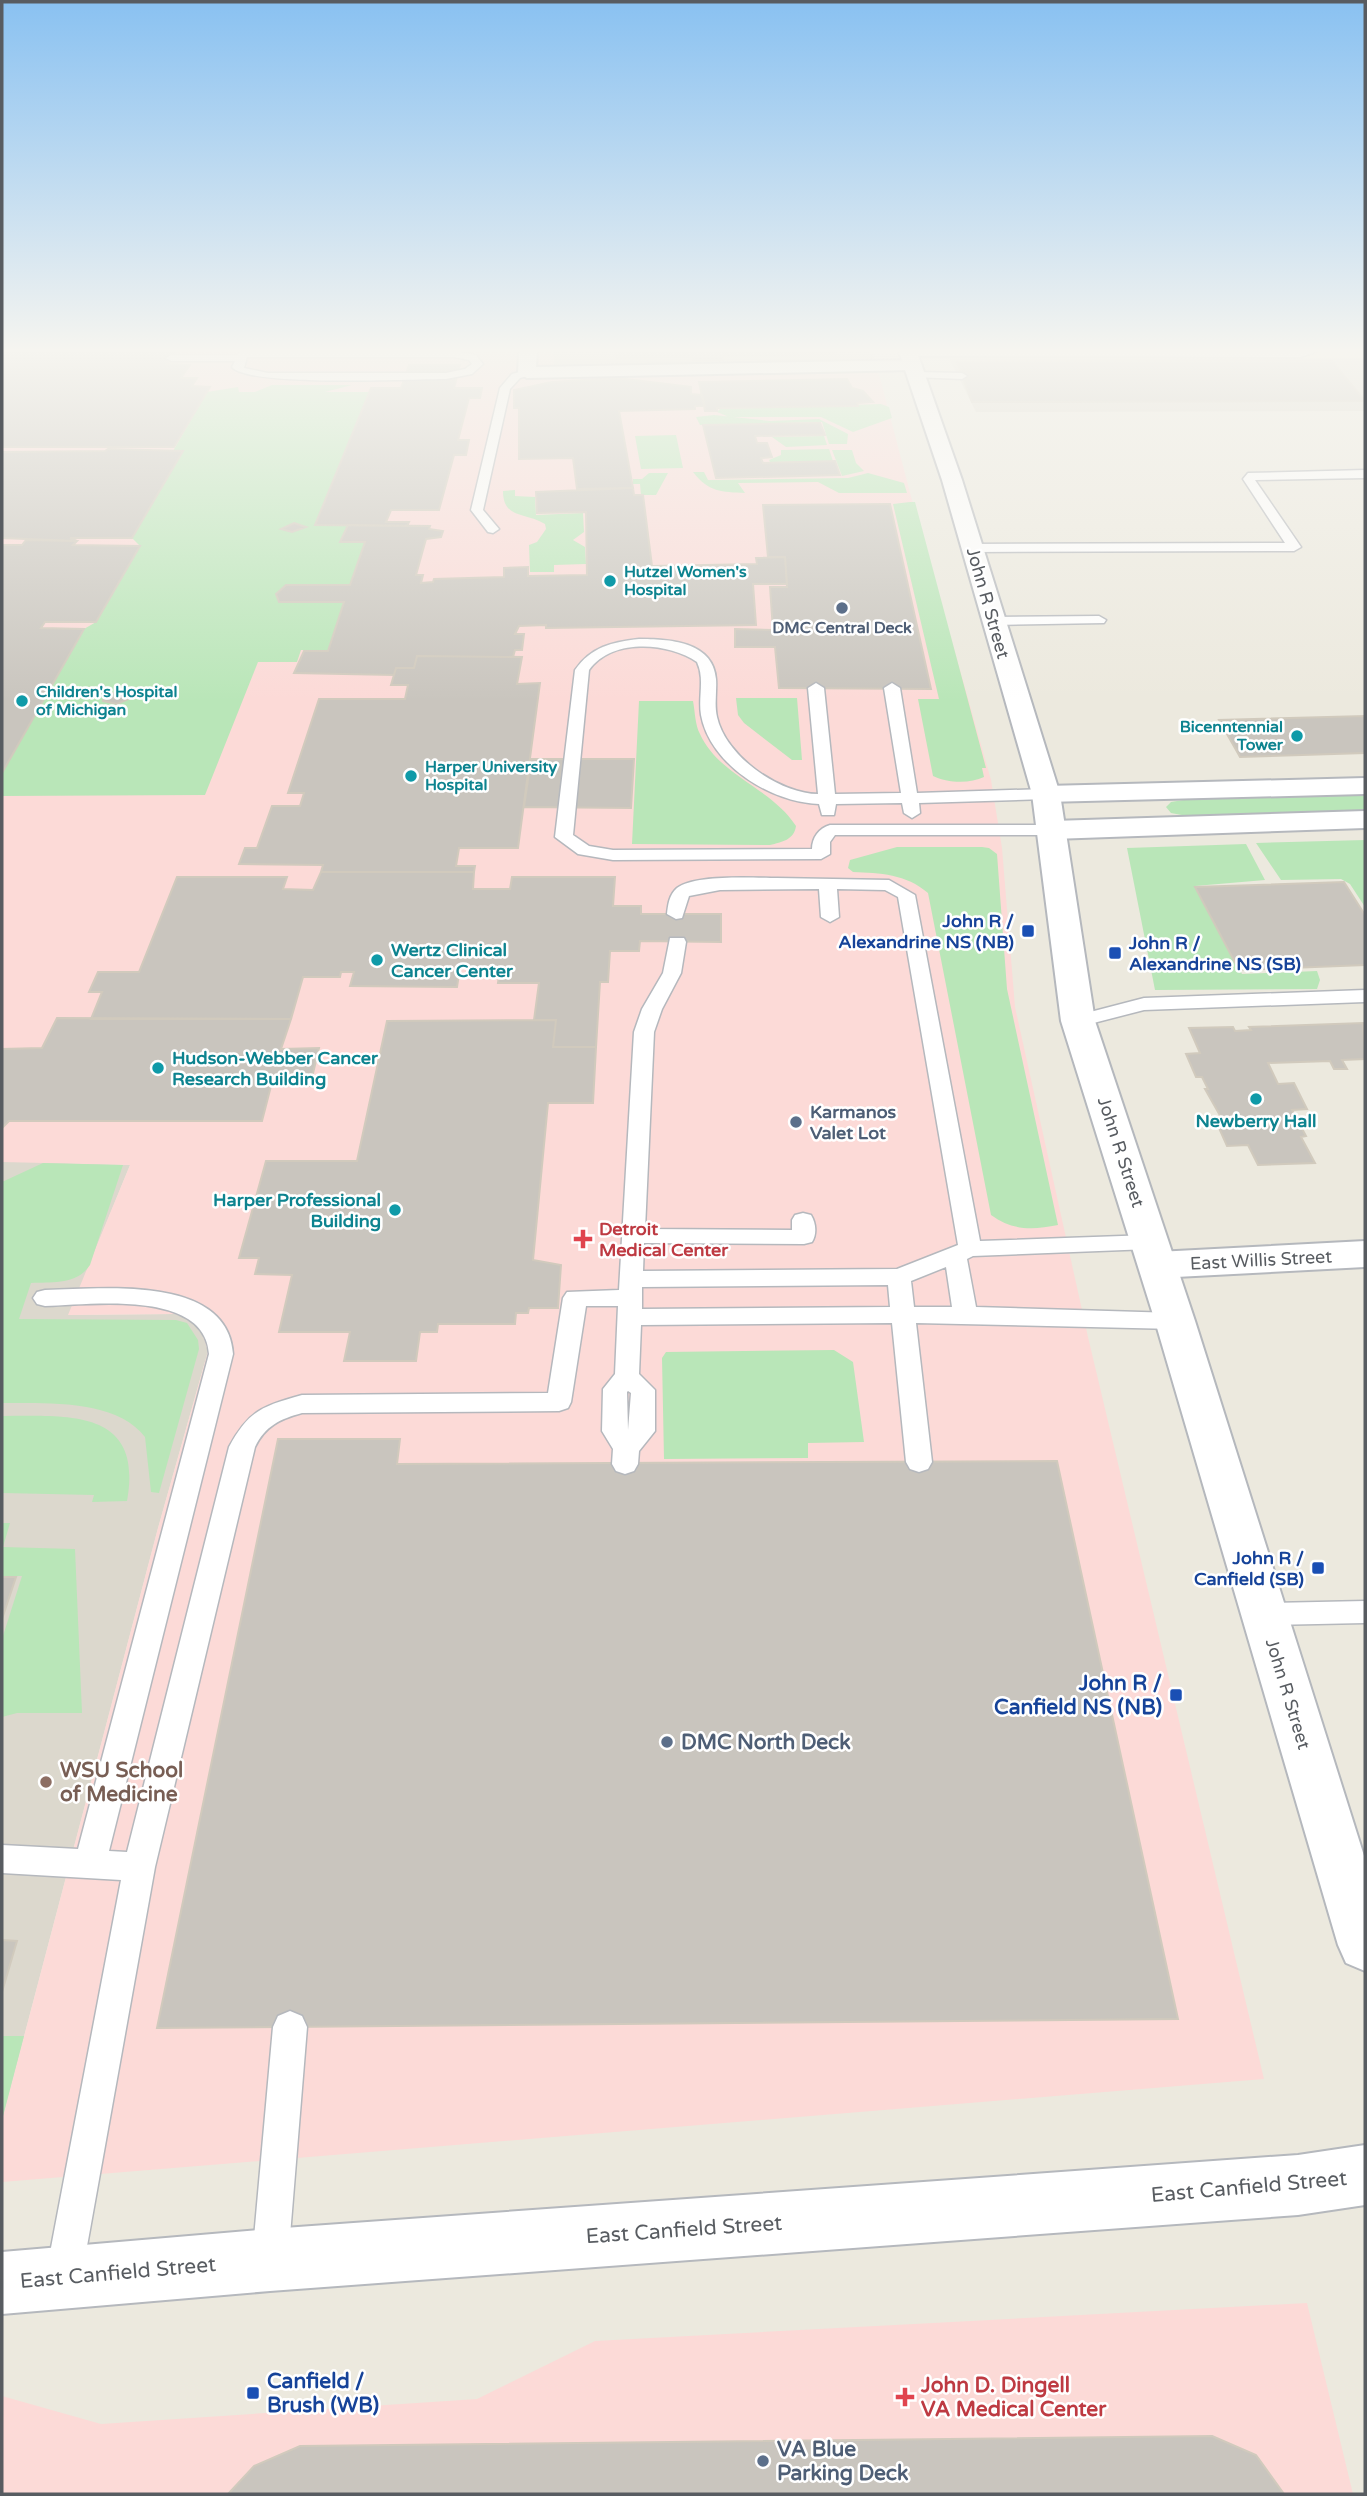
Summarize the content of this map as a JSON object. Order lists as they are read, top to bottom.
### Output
{
  "streets": {
    "street": ["John R Street", "East Willis Street", "East Canfield Street"]
  },
  "crossings": [
    ["John R Street", "East Willis Street"]
  ],
  "places": {
    "other": [
      "Hutzel Women's Hospital",
      "DMC Central Deck",
      "Children's Hospital of Michigan",
      "Bicenntennial Tower",
      "Harper University Hospital",
      "Wertz Clinical Cancer Center",
      "Hudson-Webber Cancer Research Building",
      "Newberry Hall",
      "Karmanos Valet Lot",
      "Harper Professional Building",
      "DMC North Deck",
      "WSU School of Medicine",
      "VA Blue Parking Deck"
    ],
    "transit": [
      "John R / Alexandrine NS (NB)",
      "John R / Alexandrine NS (SB)",
      "John R / Canfield (SB)",
      "John R / Canfield NS (NB)",
      "Canfield / Brush (WB)"
    ],
    "health": ["Detroit Medical Center", "John D. Dingell VA Medical Center"]
  }
}
